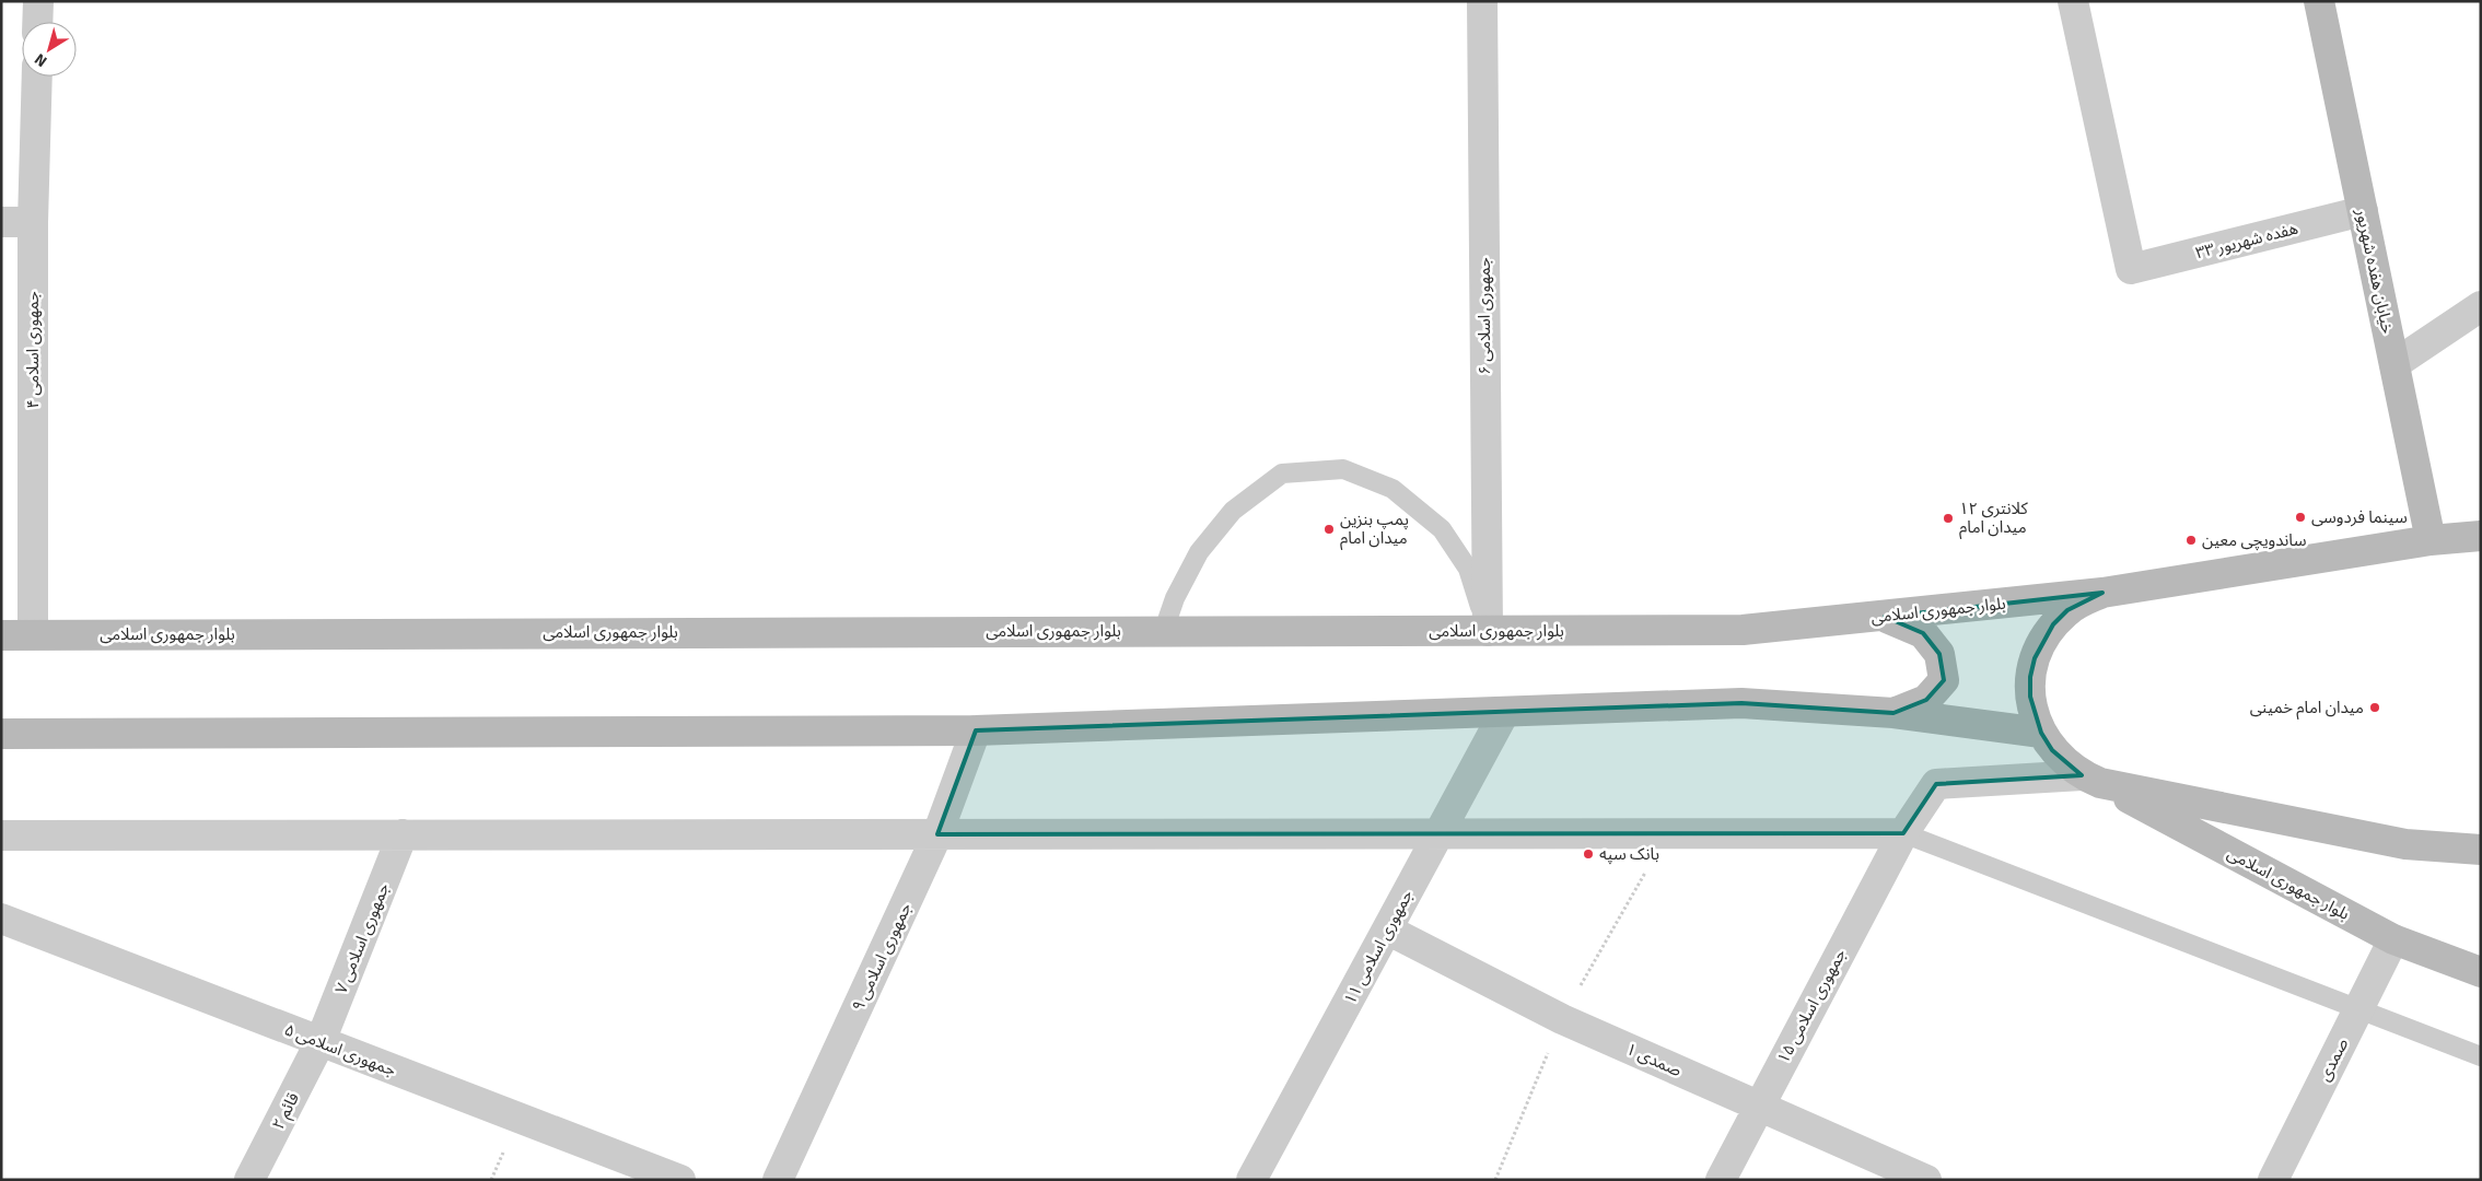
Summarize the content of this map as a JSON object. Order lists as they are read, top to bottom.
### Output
{
  "streets": {
    "main road": ["خیابان هفده شهریور", "بلوار جمهوری اسلامی"],
    "street": [
      "هفده شهریور ۳۳",
      "جمهوری اسلامی ۶",
      "جمهوری اسلامی ۴",
      "جمهوری اسلامی ۷",
      "جمهوری اسلامی ۱۱",
      "جمهوری اسلامی ۹",
      "جمهوری اسلامی ۱۵",
      "جمهوری اسلامی ۵",
      "صمدی ۱",
      "صمدی",
      "قائم ۲"
    ]
  },
  "crossings": [
    ["هفده شهریور ۳۳", "خیابان هفده شهریور"],
    ["جمهوری اسلامی ۶", "بلوار جمهوری اسلامی"],
    ["جمهوری اسلامی ۴", "بلوار جمهوری اسلامی"],
    ["بلوار جمهوری اسلامی", "جمهوری اسلامی ۱۵"],
    ["بلوار جمهوری اسلامی", "صمدی"],
    ["جمهوری اسلامی ۷", "جمهوری اسلامی ۵"],
    ["جمهوری اسلامی ۷", "قائم ۲"],
    ["جمهوری اسلامی ۱۱", "صمدی ۱"],
    ["جمهوری اسلامی ۱۵", "صمدی ۱"],
    ["جمهوری اسلامی ۵", "قائم ۲"]
  ],
  "places": [
    "سینما فردوسی",
    "کلانتری ۱۲ میدان امام",
    "پمپ بنزین میدان امام",
    "ساندویچی معین",
    "میدان امام خمینی",
    "بانک سپه"
  ],
  "north": "bottom left"
}
